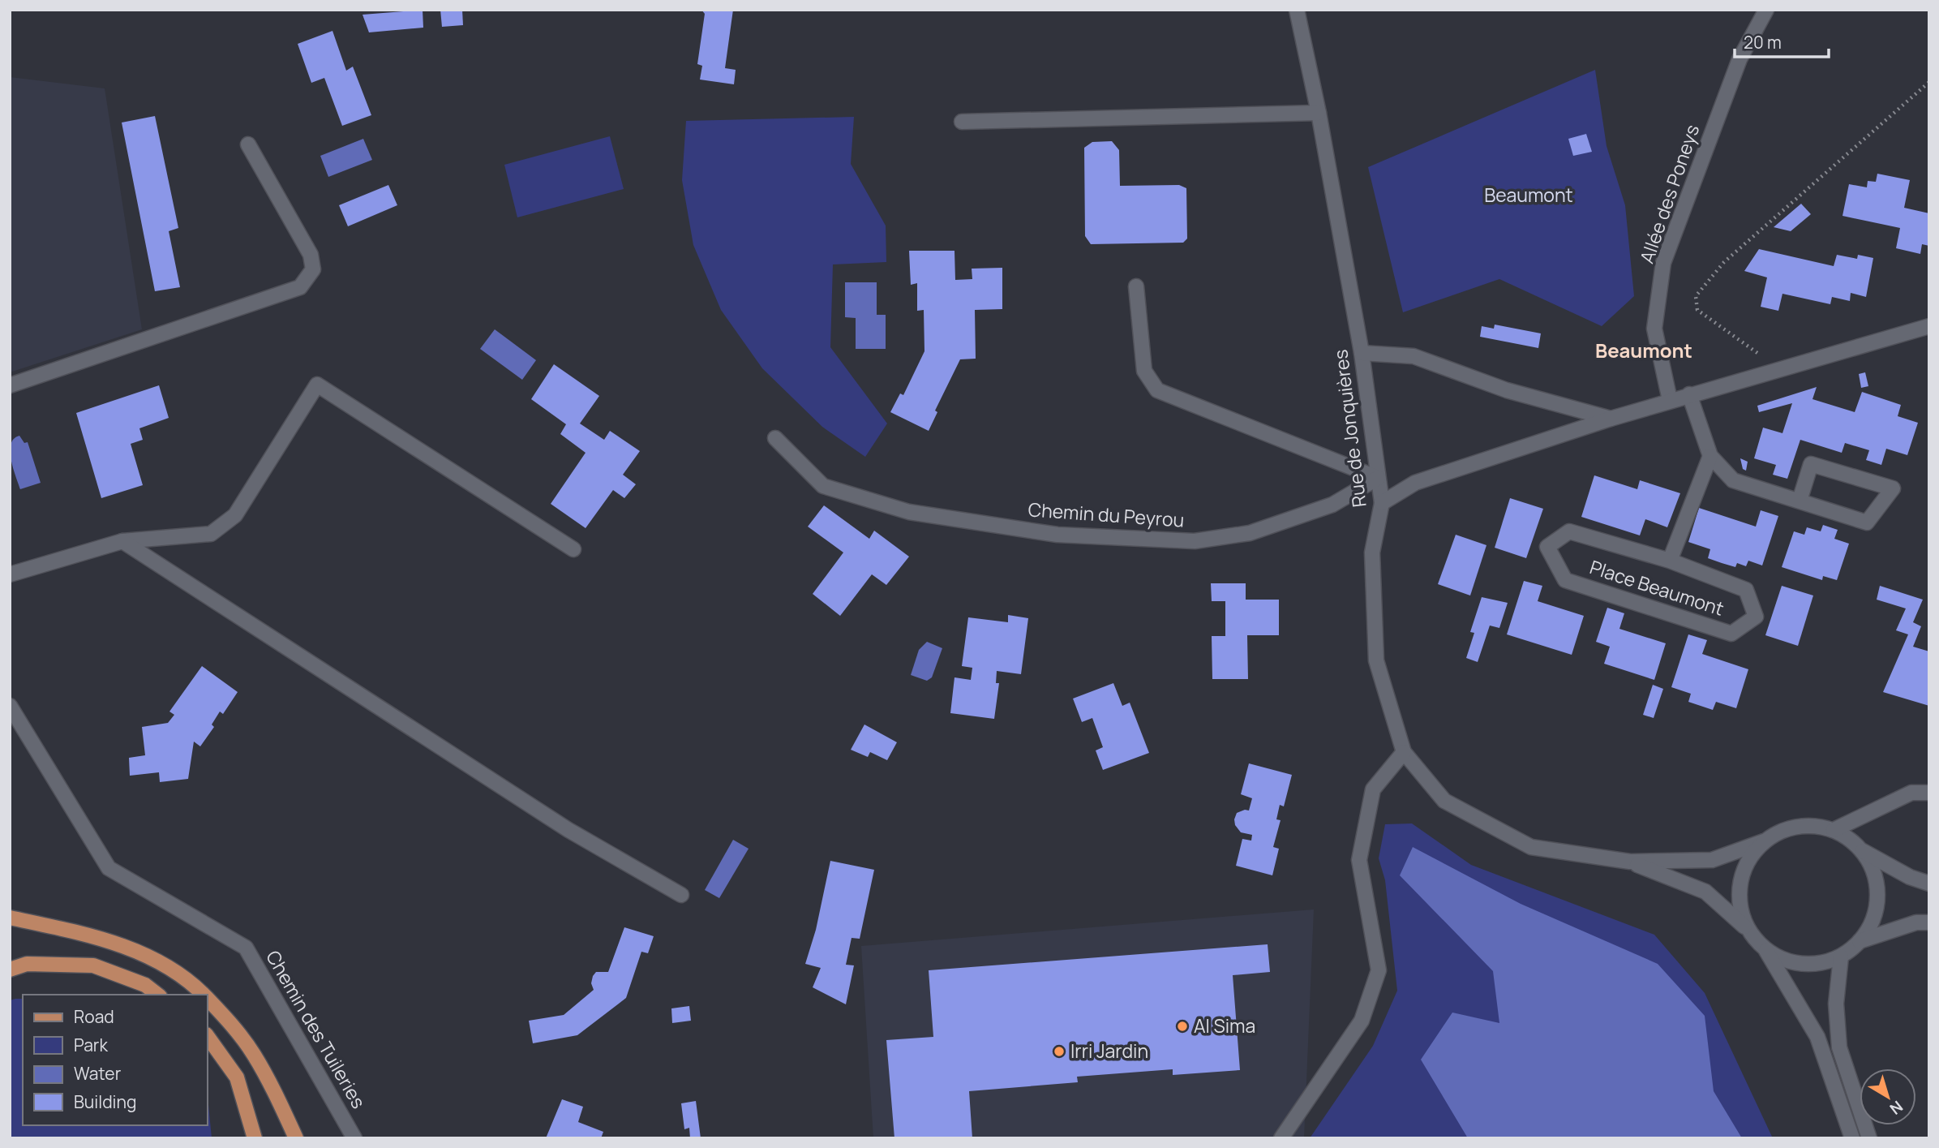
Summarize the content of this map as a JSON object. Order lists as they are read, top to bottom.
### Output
{
  "streets": {
    "street": [
      "Allée des Poneys",
      "Rue de Jonquières",
      "Chemin du Peyrou",
      "Place Beaumont",
      "Chemin des Tuileries"
    ]
  },
  "crossings": [
    ["Rue de Jonquières", "Chemin du Peyrou"]
  ],
  "districts": ["Beaumont"],
  "parks": ["Beaumont"],
  "places": ["Al Sima", "Irri Jardin"],
  "legend": [
    "Road",
    "Park",
    "Water",
    "Building"
  ],
  "scale_bar": "20 m",
  "north": "bottom right"
}
